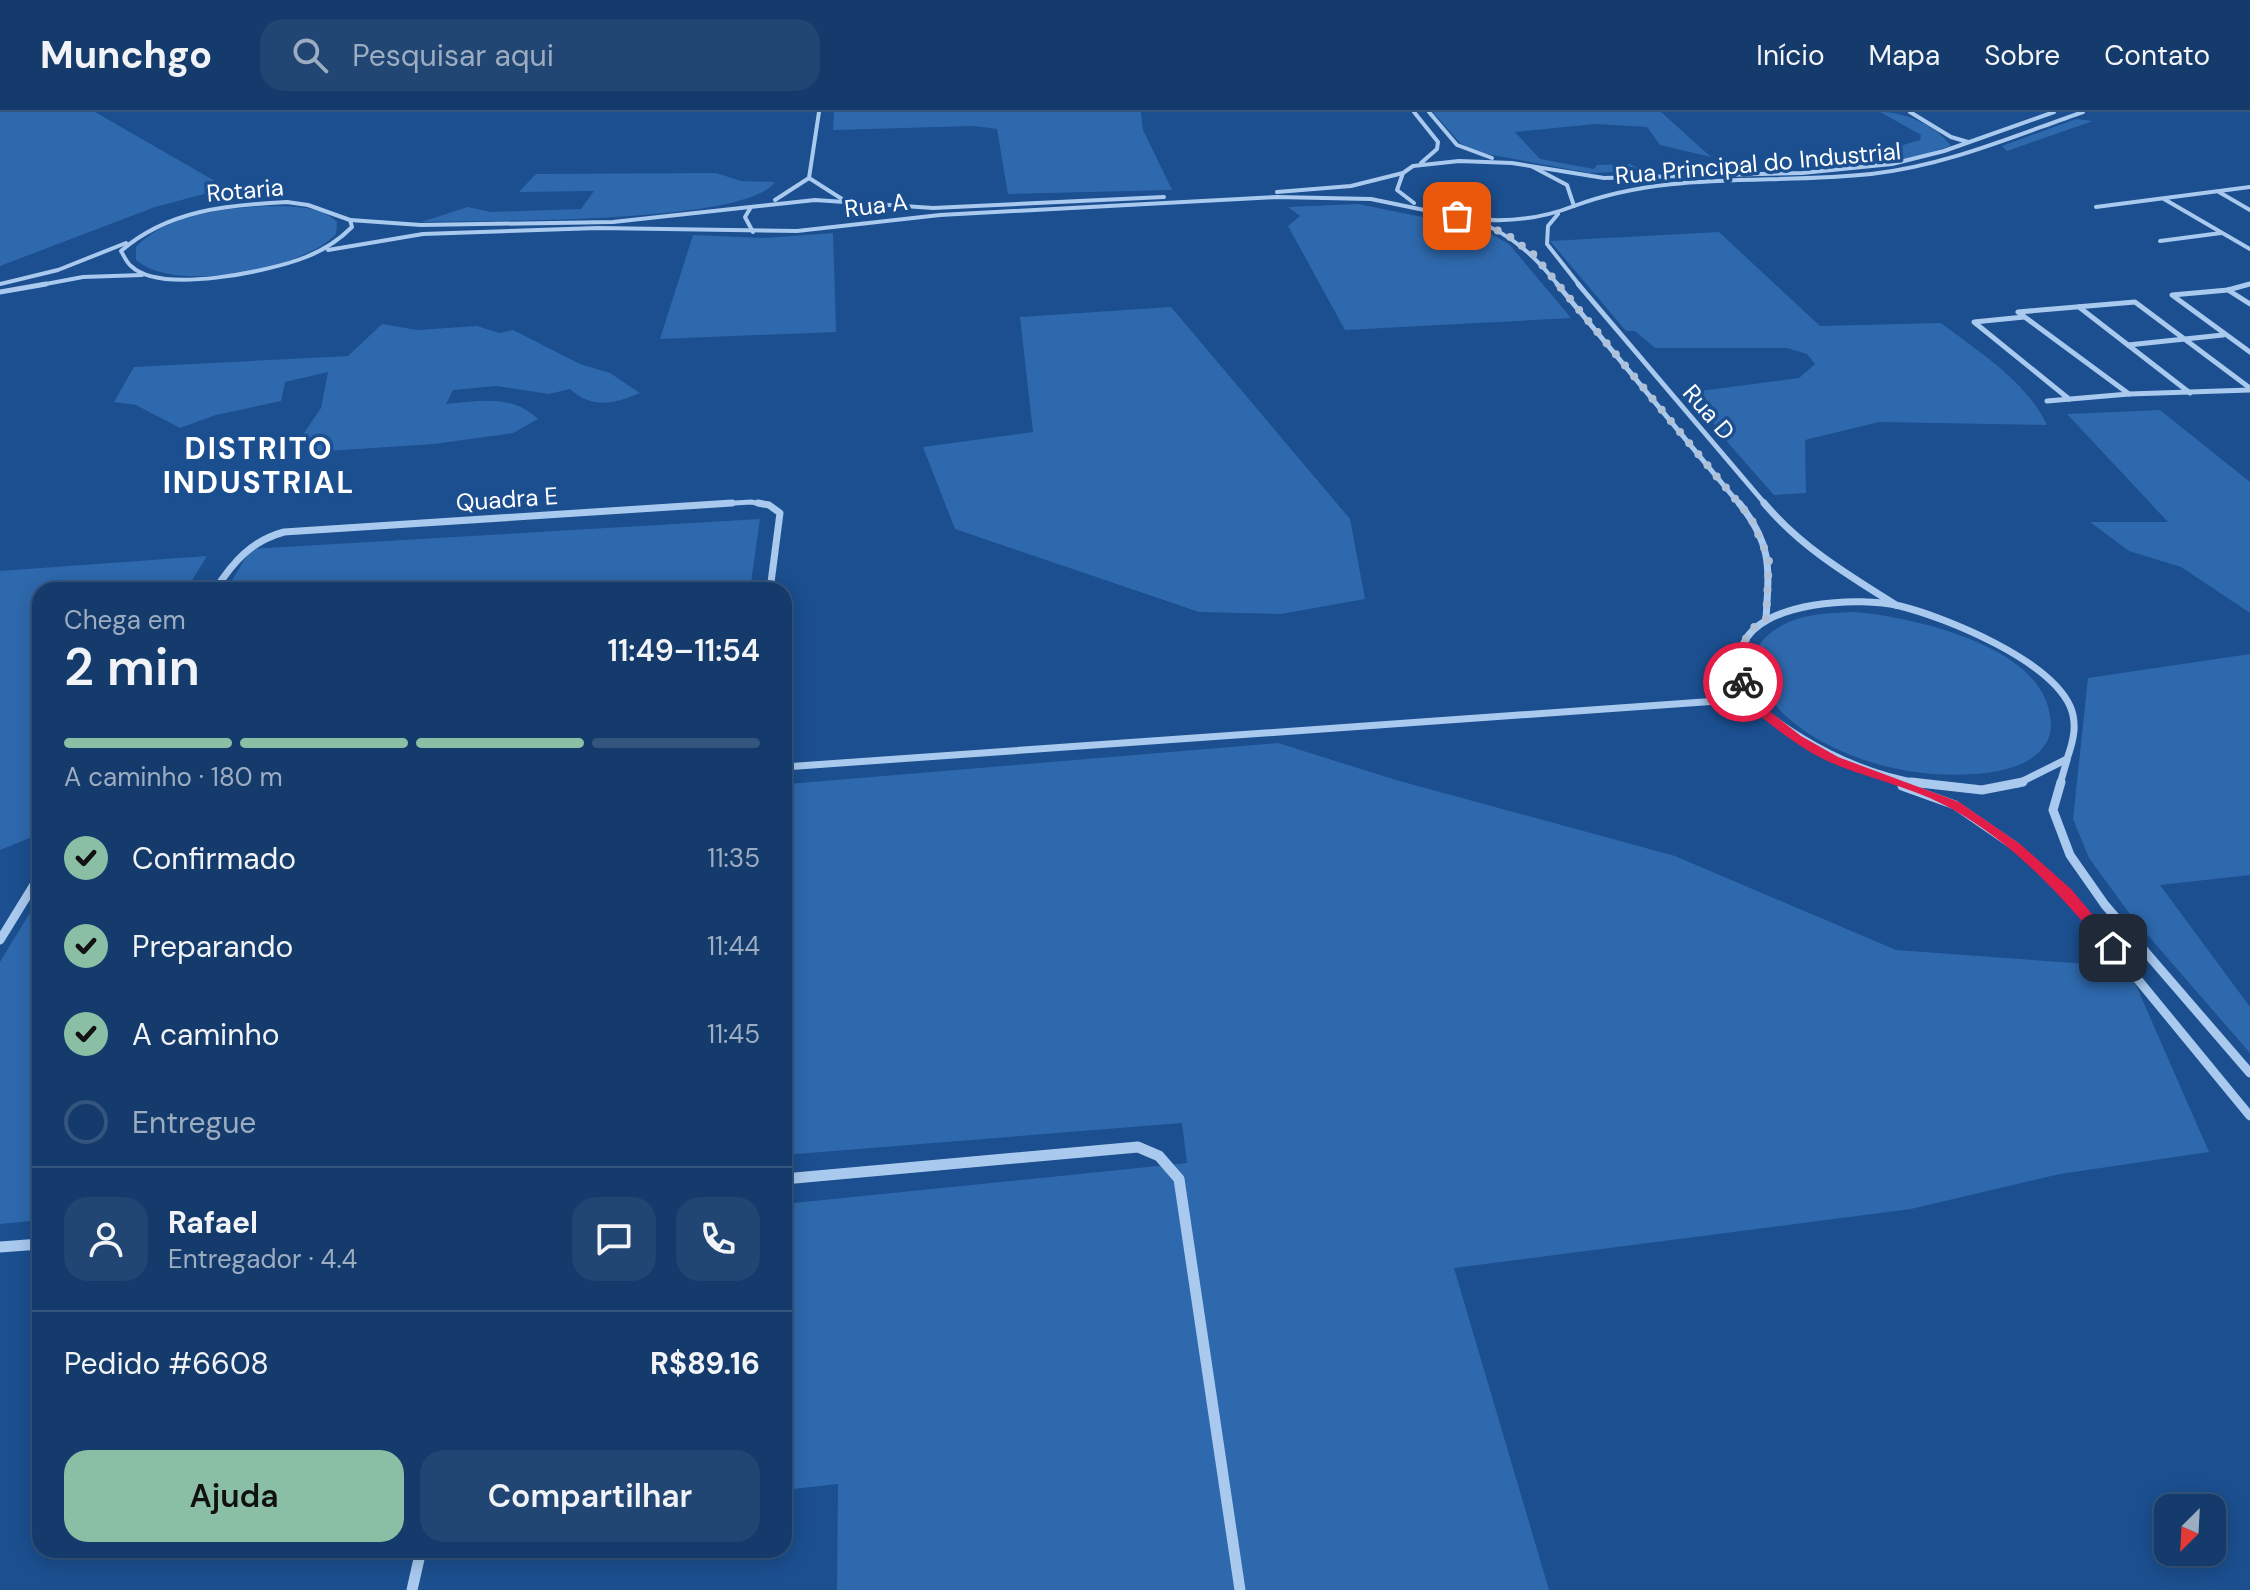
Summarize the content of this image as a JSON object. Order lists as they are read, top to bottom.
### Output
{
  "streets": {
    "street": [
      "Rua Principal do Industrial",
      "Rotaria",
      "Rua A",
      "Rua D",
      "Quadra E"
    ]
  },
  "crossings": [
    ["Rua Principal do Industrial", "Rua A"],
    ["Rua Principal do Industrial", "Rua D"],
    ["Rotaria", "Rua A"],
    ["Rua A", "Rua D"]
  ],
  "districts": ["DISTRITO INDUSTRIAL"],
  "north": "bottom left",
  "page": {
    "header": "Munchgo",
    "search": "Pesquisar aqui",
    "nav": [
      "Início",
      "Mapa",
      "Sobre",
      "Contato"
    ],
    "heading": ["2 min", "Chega em", "11:49–11:54"],
    "panel": [
      "Rafael",
      "Entregador · 4.4",
      "Pedido #6608",
      "R$89.16"
    ],
    "bar": "A caminho · 180 m",
    "list": [
      ["Confirmado", "11:35"],
      ["Preparando", "11:44"],
      ["A caminho", "11:45"],
      "Entregue"
    ],
    "buttons": ["Ajuda", "Compartilhar"]
  }
}
